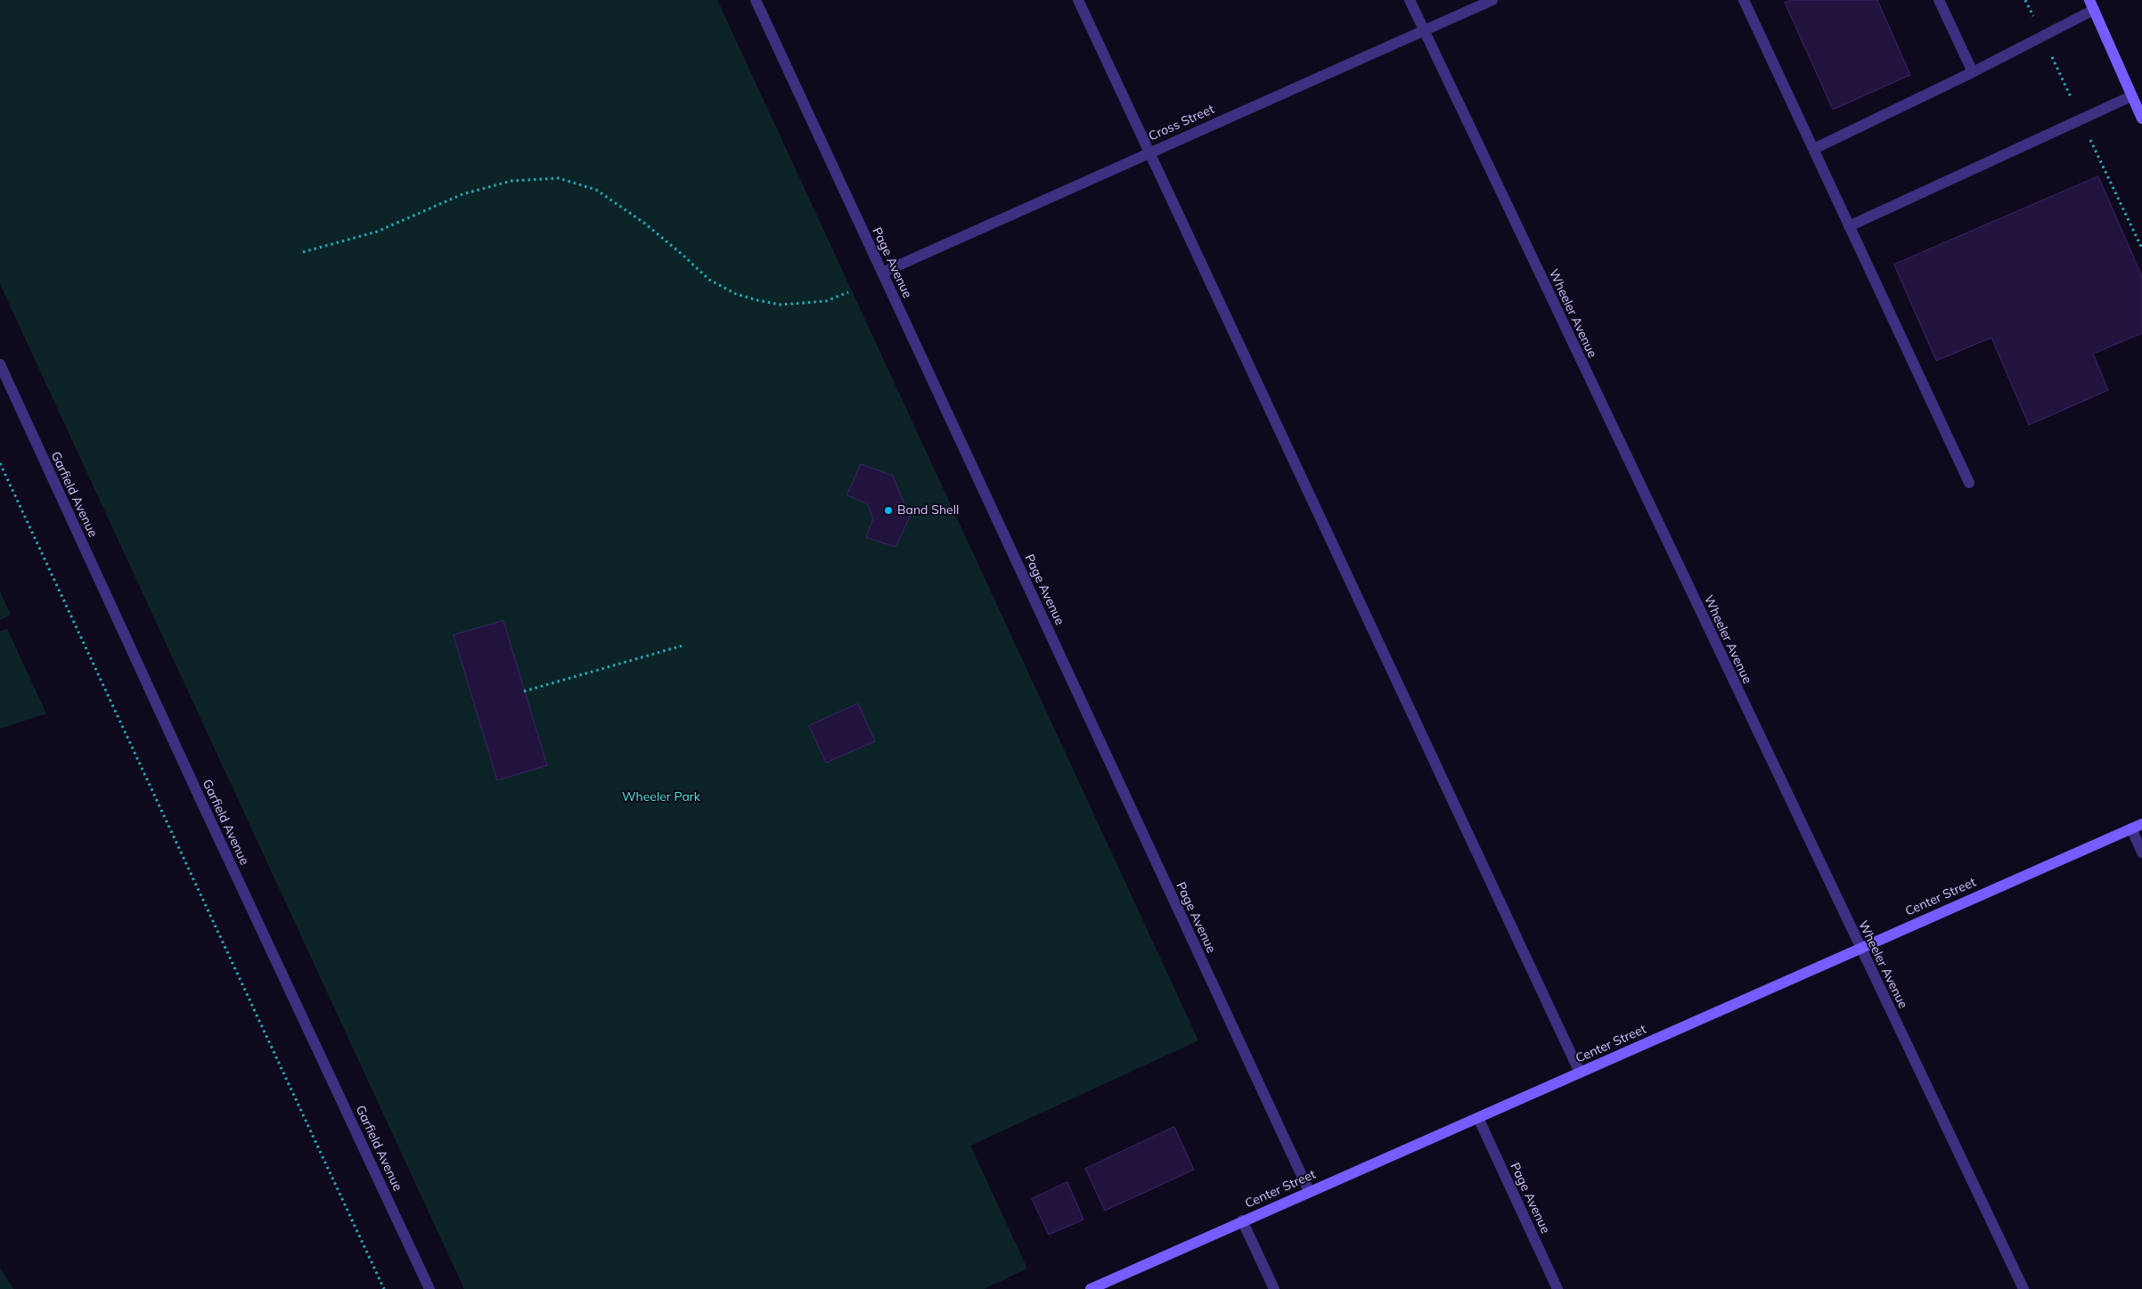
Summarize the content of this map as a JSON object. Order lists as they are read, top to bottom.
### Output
{
  "streets": {
    "street": [
      "Cross Street",
      "Page Avenue",
      "Wheeler Avenue",
      "Garfield Avenue",
      "Center Street"
    ]
  },
  "crossings": [
    ["Cross Street", "Page Avenue"],
    ["Cross Street", "Wheeler Avenue"],
    ["Page Avenue", "Center Street"],
    ["Wheeler Avenue", "Center Street"]
  ],
  "parks": ["Wheeler Park"],
  "places": ["Band Shell"]
}
